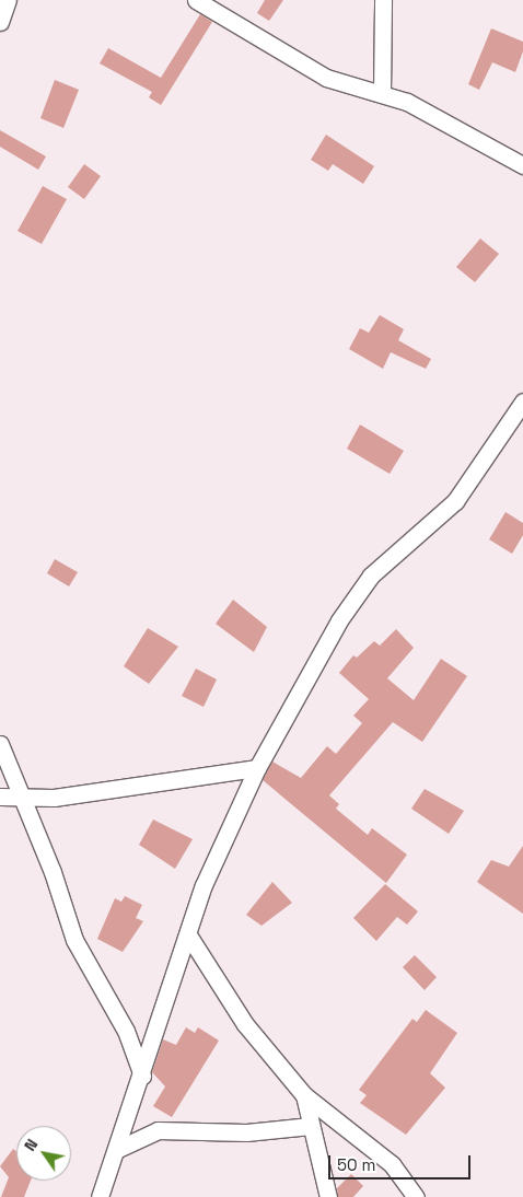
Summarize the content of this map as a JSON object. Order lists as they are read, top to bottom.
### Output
{
  "scale_bar": "50 m",
  "north": "top left"
}
